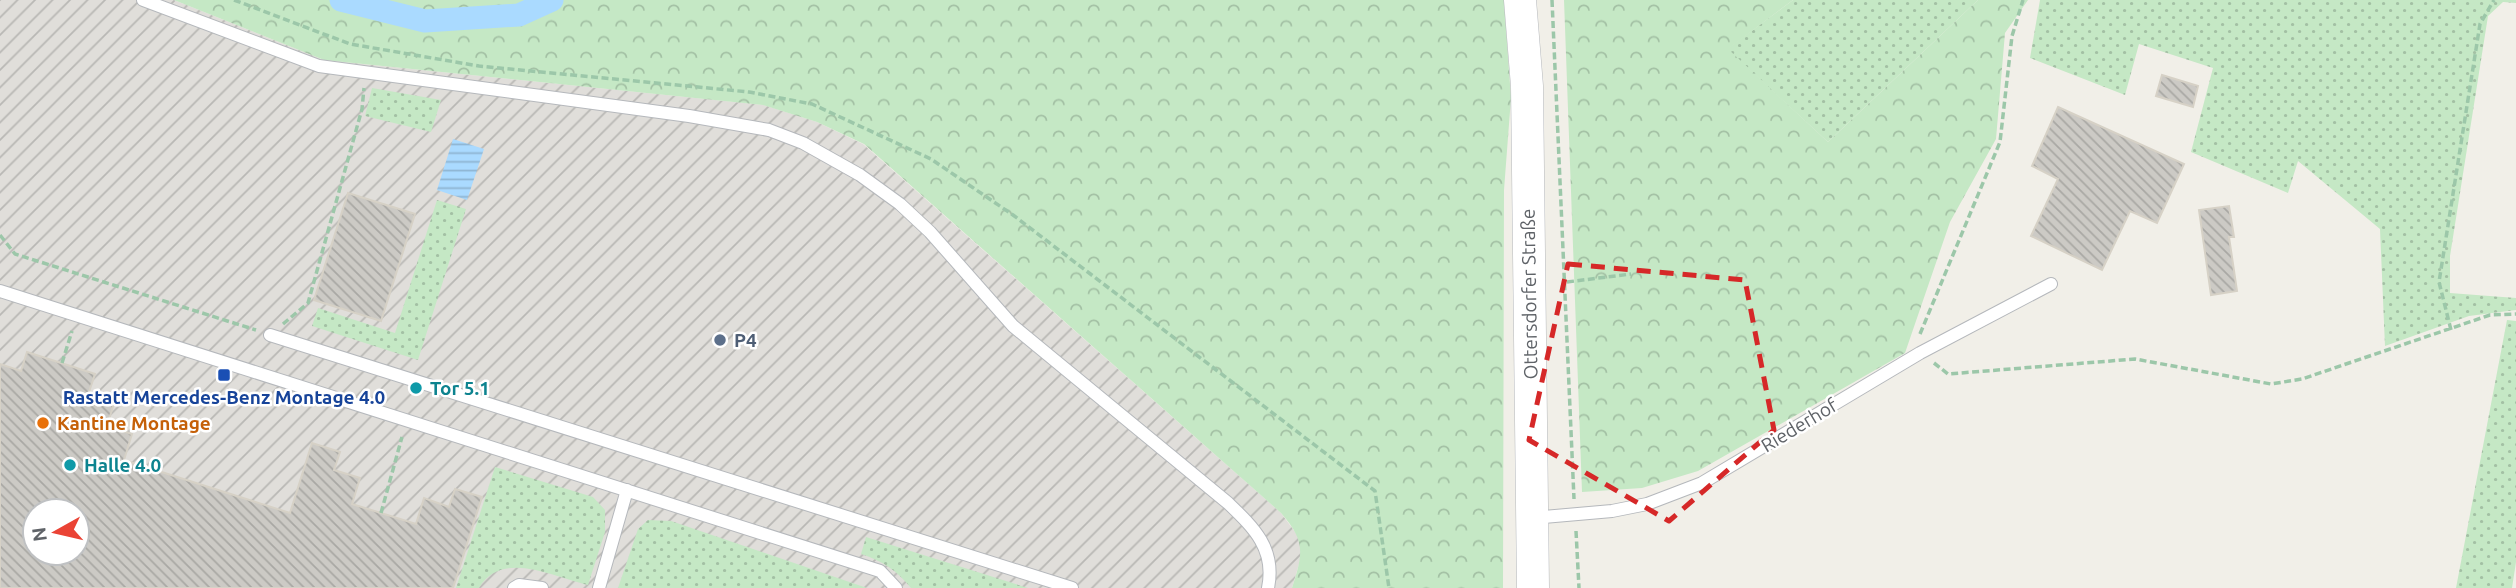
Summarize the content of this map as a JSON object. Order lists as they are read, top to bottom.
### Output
{
  "streets": {
    "street": ["Ottersdorfer Straße"],
    "lane": ["Riederhof"]
  },
  "crossings": [
    ["Ottersdorfer Straße", "Riederhof"]
  ],
  "places": {
    "other": [
      "P4",
      "Tor 5.1",
      "Kantine Montage",
      "Halle 4.0"
    ],
    "transit": ["Rastatt Mercedes-Benz Montage 4.0"]
  },
  "north": "left"
}
